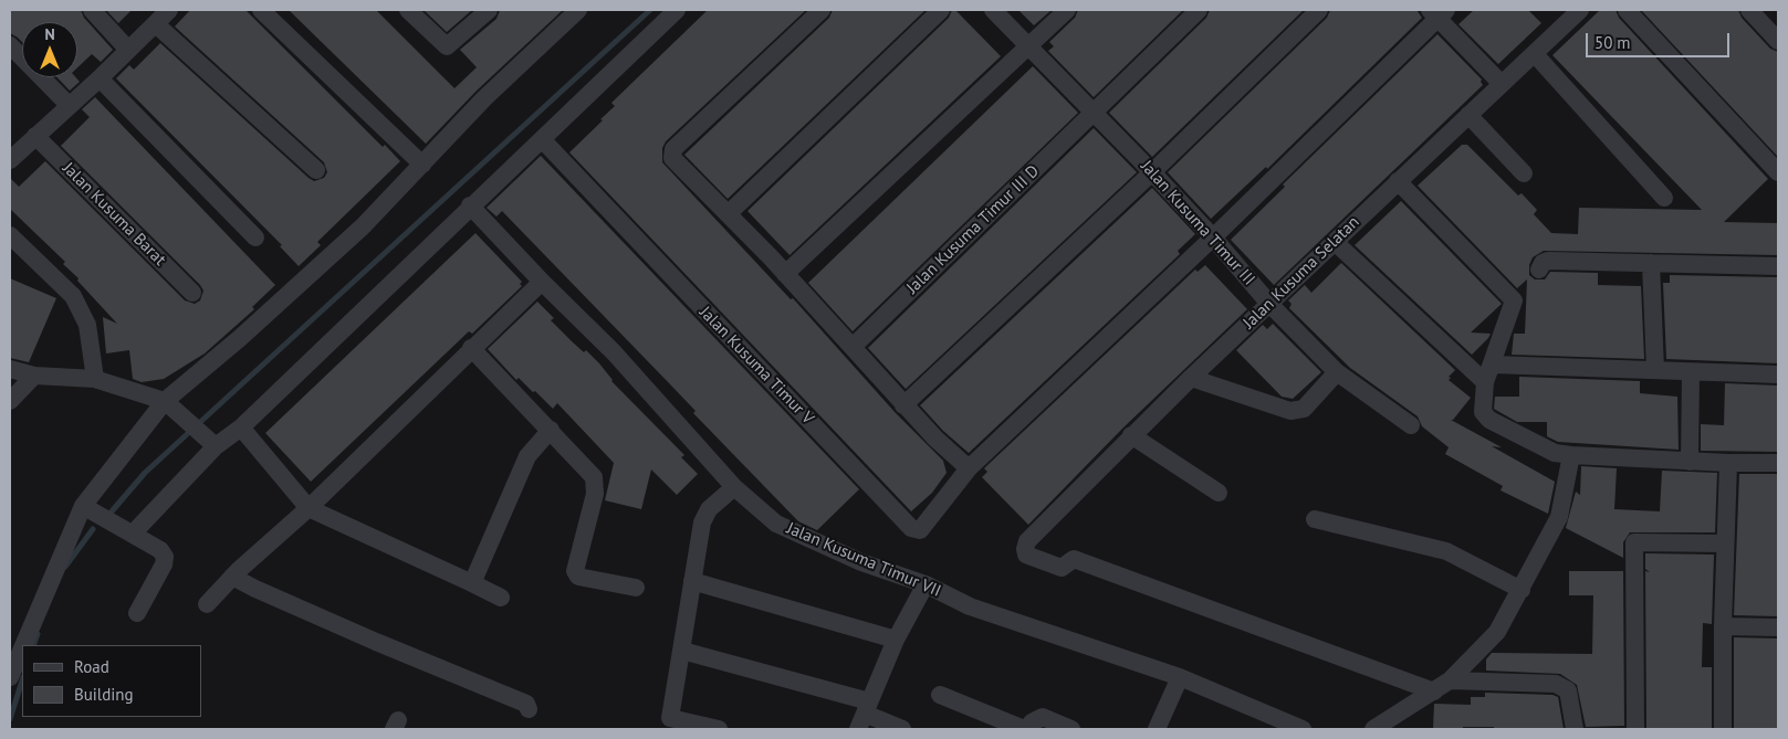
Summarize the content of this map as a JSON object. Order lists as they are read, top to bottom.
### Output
{
  "streets": {
    "street": [
      "Jalan Kusuma Barat",
      "Jalan Kusuma Timur III",
      "Jalan Kusuma Timur III D",
      "Jalan Kusuma Selatan",
      "Jalan Kusuma Timur V",
      "Jalan Kusuma Timur VII"
    ]
  },
  "crossings": [
    ["Jalan Kusuma Timur III", "Jalan Kusuma Timur III D"],
    ["Jalan Kusuma Timur III", "Jalan Kusuma Selatan"]
  ],
  "legend": ["Road", "Building"],
  "scale_bar": "50 m",
  "north": "top"
}
